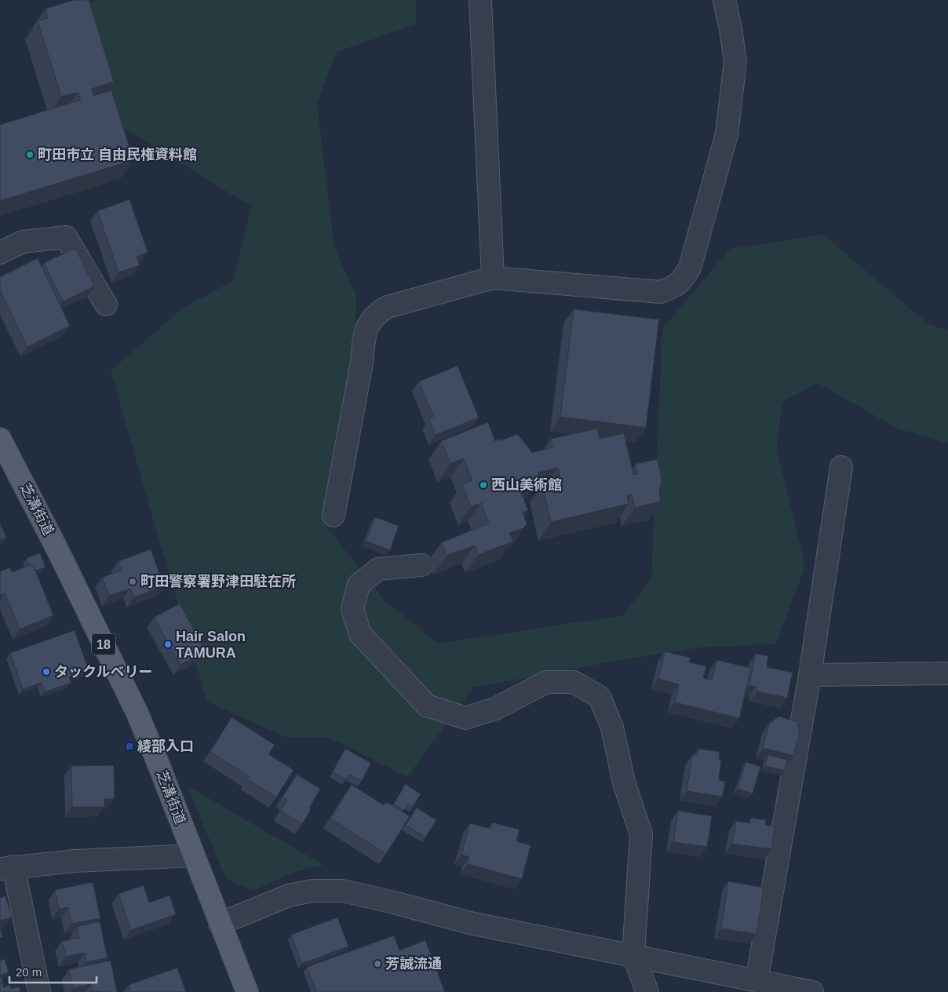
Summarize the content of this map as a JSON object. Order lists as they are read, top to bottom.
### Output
{
  "streets": {
    "main road": ["芝溝街道", "18"]
  },
  "places": {
    "other": [
      "町田市立 自由民権資料館",
      "西山美術館",
      "町田警察署野津田駐在所",
      "Hair Salon TAMURA",
      "タックルベリー",
      "芳誠流通"
    ],
    "transit": ["綾部入口"]
  },
  "scale_bar": "20 m"
}
